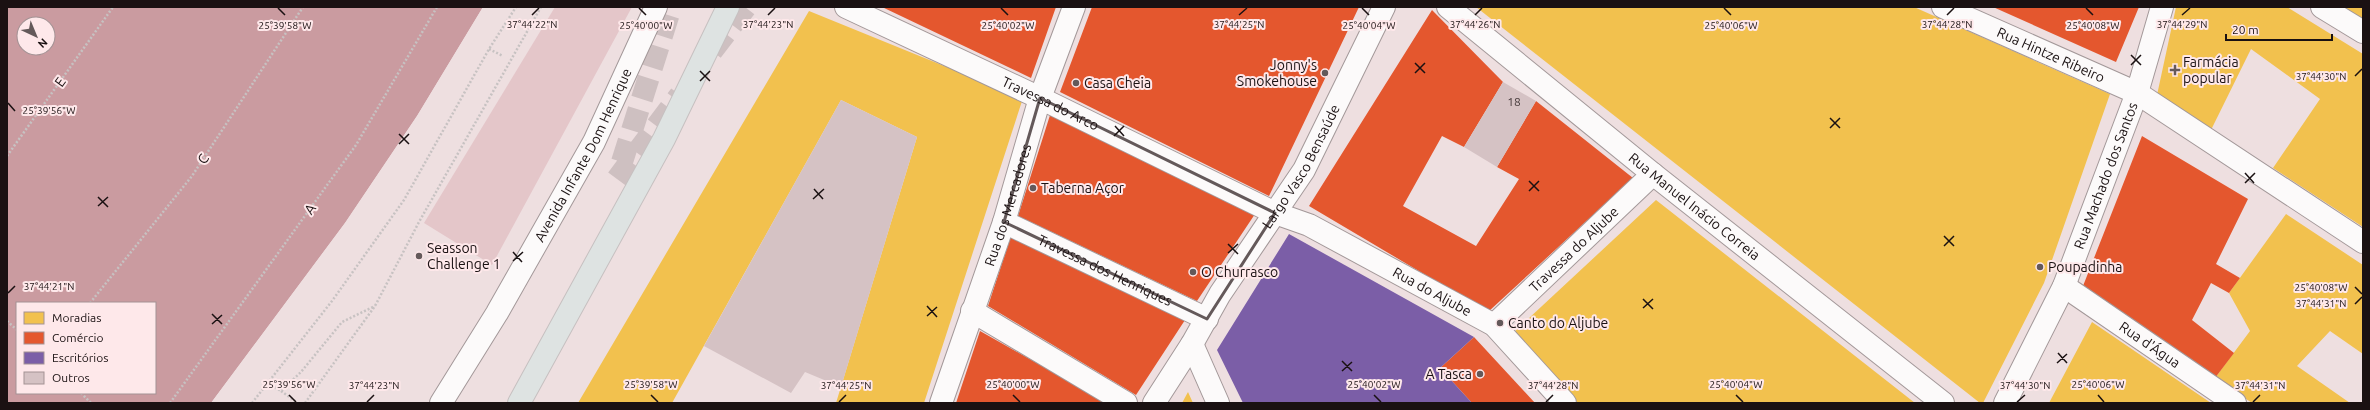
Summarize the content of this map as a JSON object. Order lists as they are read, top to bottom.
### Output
{
  "streets": {
    "street": [
      "Rua Hintze Ribeiro",
      "Travessa do Arco",
      "Avenida Infante Dom Henrique",
      "Largo Vasco Bensaúde",
      "Rua Machado dos Santos",
      "Rua dos Mercadores",
      "Rua Manuel Inácio Correia",
      "Travessa do Aljube",
      "Travessa dos Henriques",
      "Rua do Aljube",
      "Rua d'Água"
    ],
    "path": ["E", "C", "A"]
  },
  "crossings": [
    ["Rua Hintze Ribeiro", "Rua Machado dos Santos"],
    ["Travessa do Arco", "Largo Vasco Bensaúde"],
    ["Travessa do Arco", "Rua dos Mercadores"],
    ["Travessa do Arco", "Rua do Aljube"],
    ["Largo Vasco Bensaúde", "Travessa dos Henriques"],
    ["Largo Vasco Bensaúde", "Rua do Aljube"],
    ["Rua Machado dos Santos", "Rua d'Água"],
    ["Rua dos Mercadores", "Travessa dos Henriques"],
    ["Rua Manuel Inácio Correia", "Travessa do Aljube"],
    ["Travessa do Aljube", "Rua do Aljube"]
  ],
  "places": {
    "health": ["Farmácia popular"],
    "other": [
      "Jonny's Smokehouse",
      "Casa Cheia",
      "Taberna Açor",
      "Seasson Challenge 1",
      "Poupadinha",
      "O Churrasco",
      "Canto do Aljube",
      "A Tasca"
    ]
  },
  "house_numbers": ["18"],
  "legend": [
    "Moradias",
    "Comércio",
    "Escritórios",
    "Outros"
  ],
  "scale_bar": "20 m",
  "north": "bottom right",
  "coordinates": [
    "37°44'26\"N",
    "37°44'22\"N",
    "37°44'23\"N",
    "37°44'25\"N",
    "37°44'28\"N",
    "37°44'29\"N",
    "25°39'58\"W",
    "25°40'00\"W",
    "25°40'02\"W",
    "25°40'04\"W",
    "25°40'06\"W",
    "25°40'08\"W",
    "37°44'30\"N",
    "25°39'56\"W",
    "37°44'21\"N",
    "37°44'31\"N"
  ]
}
